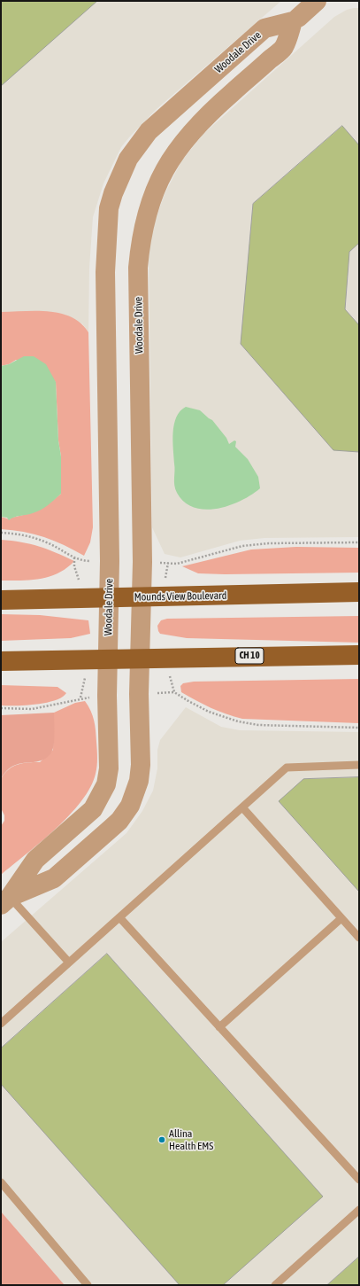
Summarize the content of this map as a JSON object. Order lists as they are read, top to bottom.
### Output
{
  "streets": {
    "main road": ["Mounds View Boulevard", "CH 10"],
    "street": ["Woodale Drive"]
  },
  "crossings": [
    ["Woodale Drive", "Mounds View Boulevard"],
    ["Woodale Drive", "CH 10"]
  ],
  "places": ["Allina Health EMS"]
}
